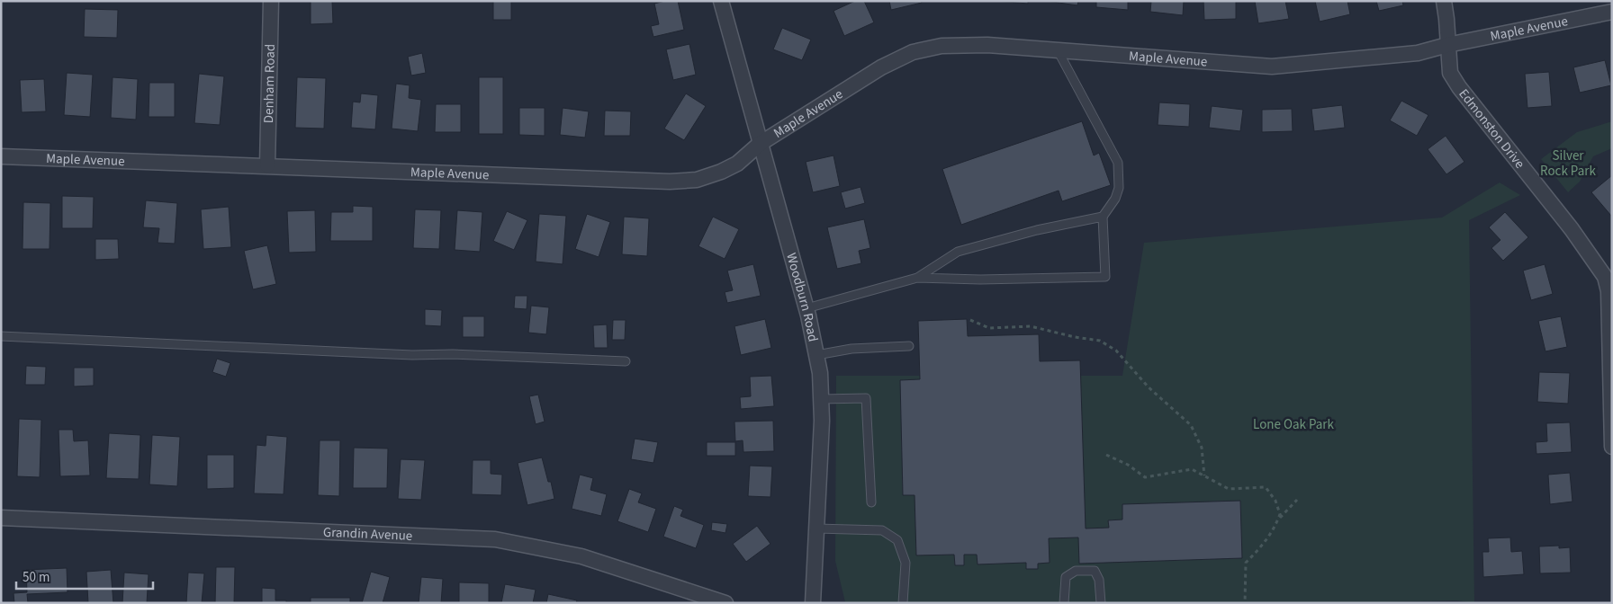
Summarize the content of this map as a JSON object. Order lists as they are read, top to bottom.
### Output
{
  "streets": {
    "street": [
      "Maple Avenue",
      "Denham Road",
      "Edmonston Drive",
      "Woodburn Road",
      "Grandin Avenue"
    ]
  },
  "crossings": [
    ["Maple Avenue", "Denham Road"],
    ["Maple Avenue", "Edmonston Drive"],
    ["Maple Avenue", "Woodburn Road"]
  ],
  "parks": ["Silver Rock Park", "Lone Oak Park"],
  "scale_bar": "50 m"
}
